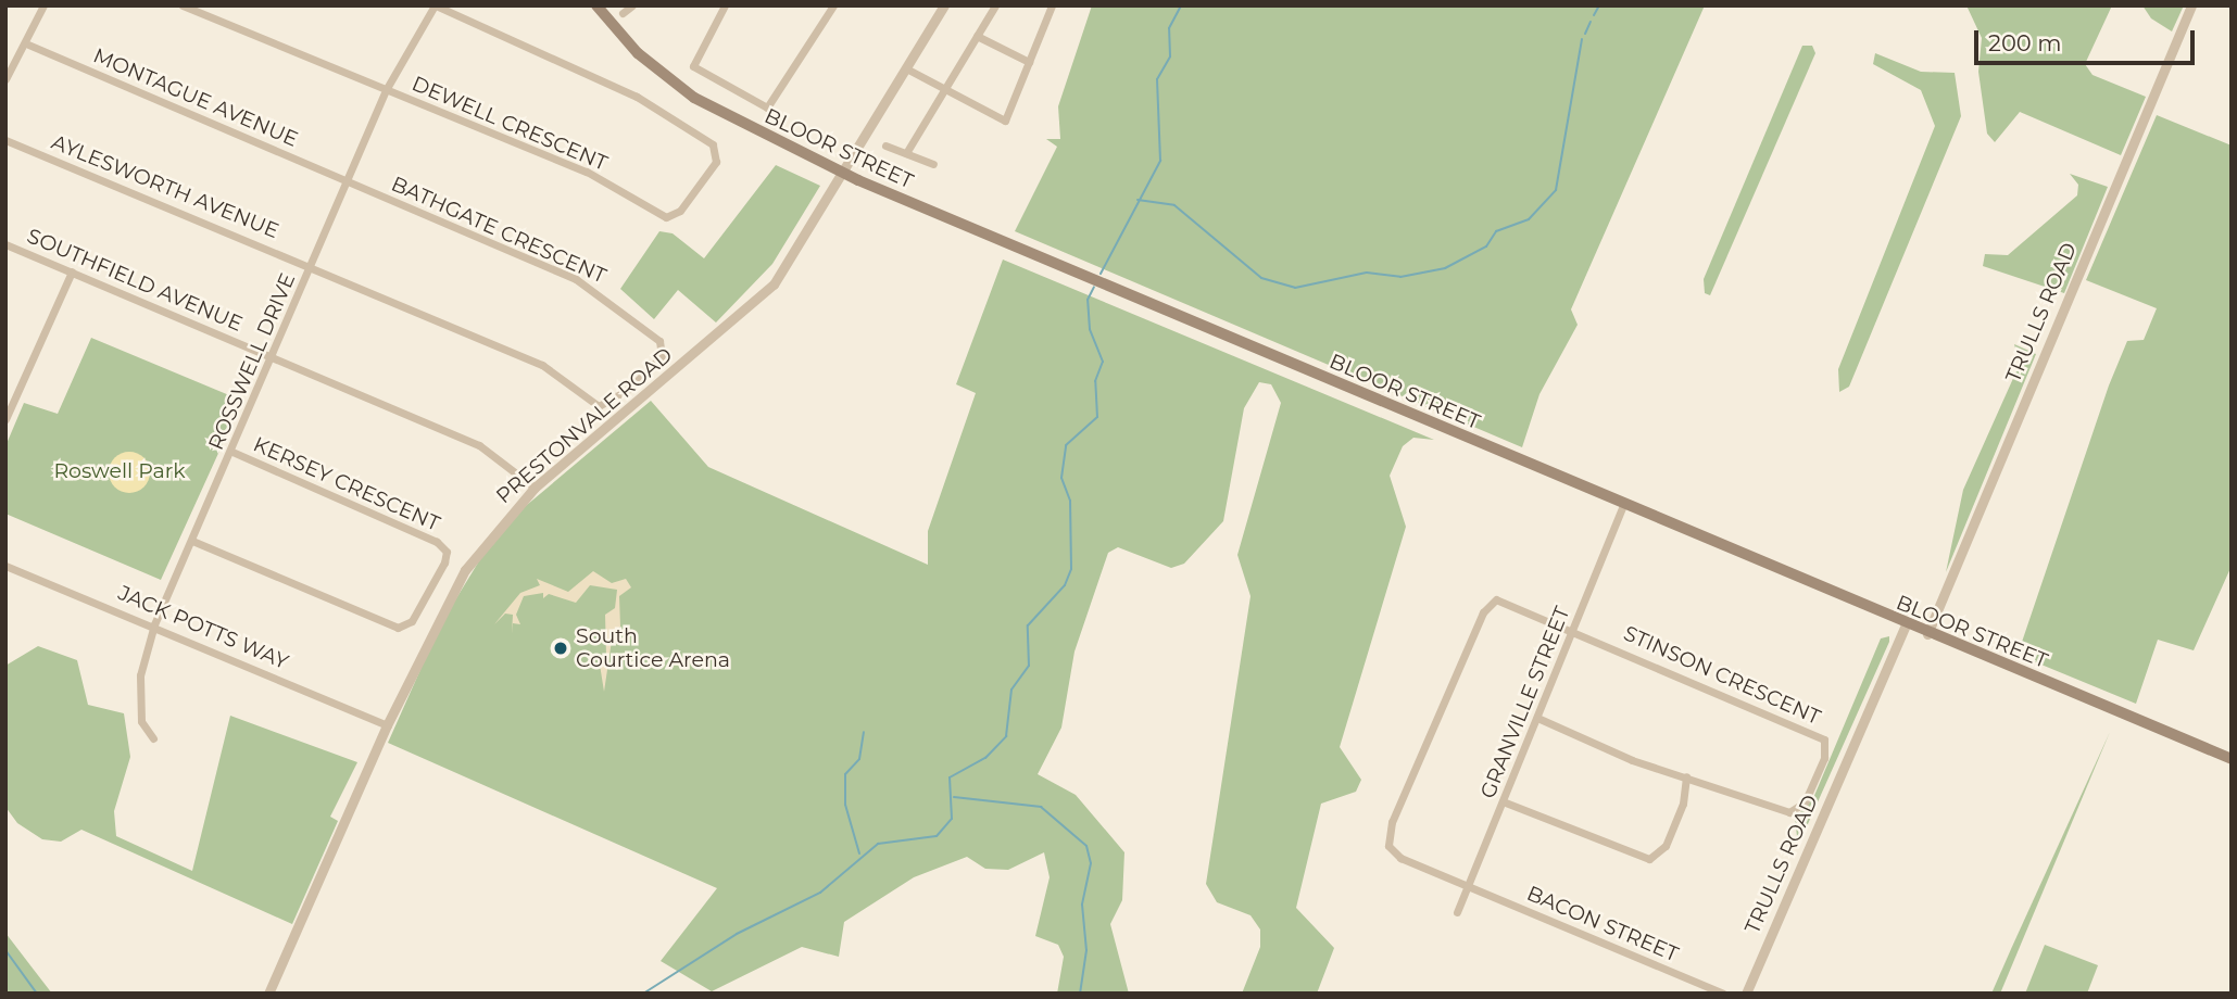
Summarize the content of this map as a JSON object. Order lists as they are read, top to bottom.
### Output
{
  "streets": {
    "main road": ["BLOOR STREET"],
    "street": [
      "MONTAGUE AVENUE",
      "DEWELL CRESCENT",
      "AYLESWORTH AVENUE",
      "BATHGATE CRESCENT",
      "SOUTHFIELD AVENUE",
      "TRULLS ROAD",
      "ROSSWELL DRIVE",
      "PRESTONVALE ROAD",
      "KERSEY CRESCENT",
      "JACK POTTS WAY",
      "STINSON CRESCENT",
      "GRANVILLE STREET",
      "BACON STREET"
    ]
  },
  "crossings": [
    ["MONTAGUE AVENUE", "BATHGATE CRESCENT"],
    ["MONTAGUE AVENUE", "ROSSWELL DRIVE"],
    ["DEWELL CRESCENT", "ROSSWELL DRIVE"],
    ["BLOOR STREET", "TRULLS ROAD"],
    ["BLOOR STREET", "PRESTONVALE ROAD"],
    ["BLOOR STREET", "GRANVILLE STREET"],
    ["AYLESWORTH AVENUE", "BATHGATE CRESCENT"],
    ["AYLESWORTH AVENUE", "ROSSWELL DRIVE"],
    ["BATHGATE CRESCENT", "ROSSWELL DRIVE"],
    ["SOUTHFIELD AVENUE", "ROSSWELL DRIVE"],
    ["SOUTHFIELD AVENUE", "PRESTONVALE ROAD"],
    ["ROSSWELL DRIVE", "KERSEY CRESCENT"],
    ["ROSSWELL DRIVE", "JACK POTTS WAY"],
    ["PRESTONVALE ROAD", "JACK POTTS WAY"],
    ["STINSON CRESCENT", "GRANVILLE STREET"],
    ["STINSON CRESCENT", "BACON STREET"],
    ["GRANVILLE STREET", "BACON STREET"]
  ],
  "parks": ["Roswell Park"],
  "places": ["South Courtice Arena"],
  "scale_bar": "200 m"
}
